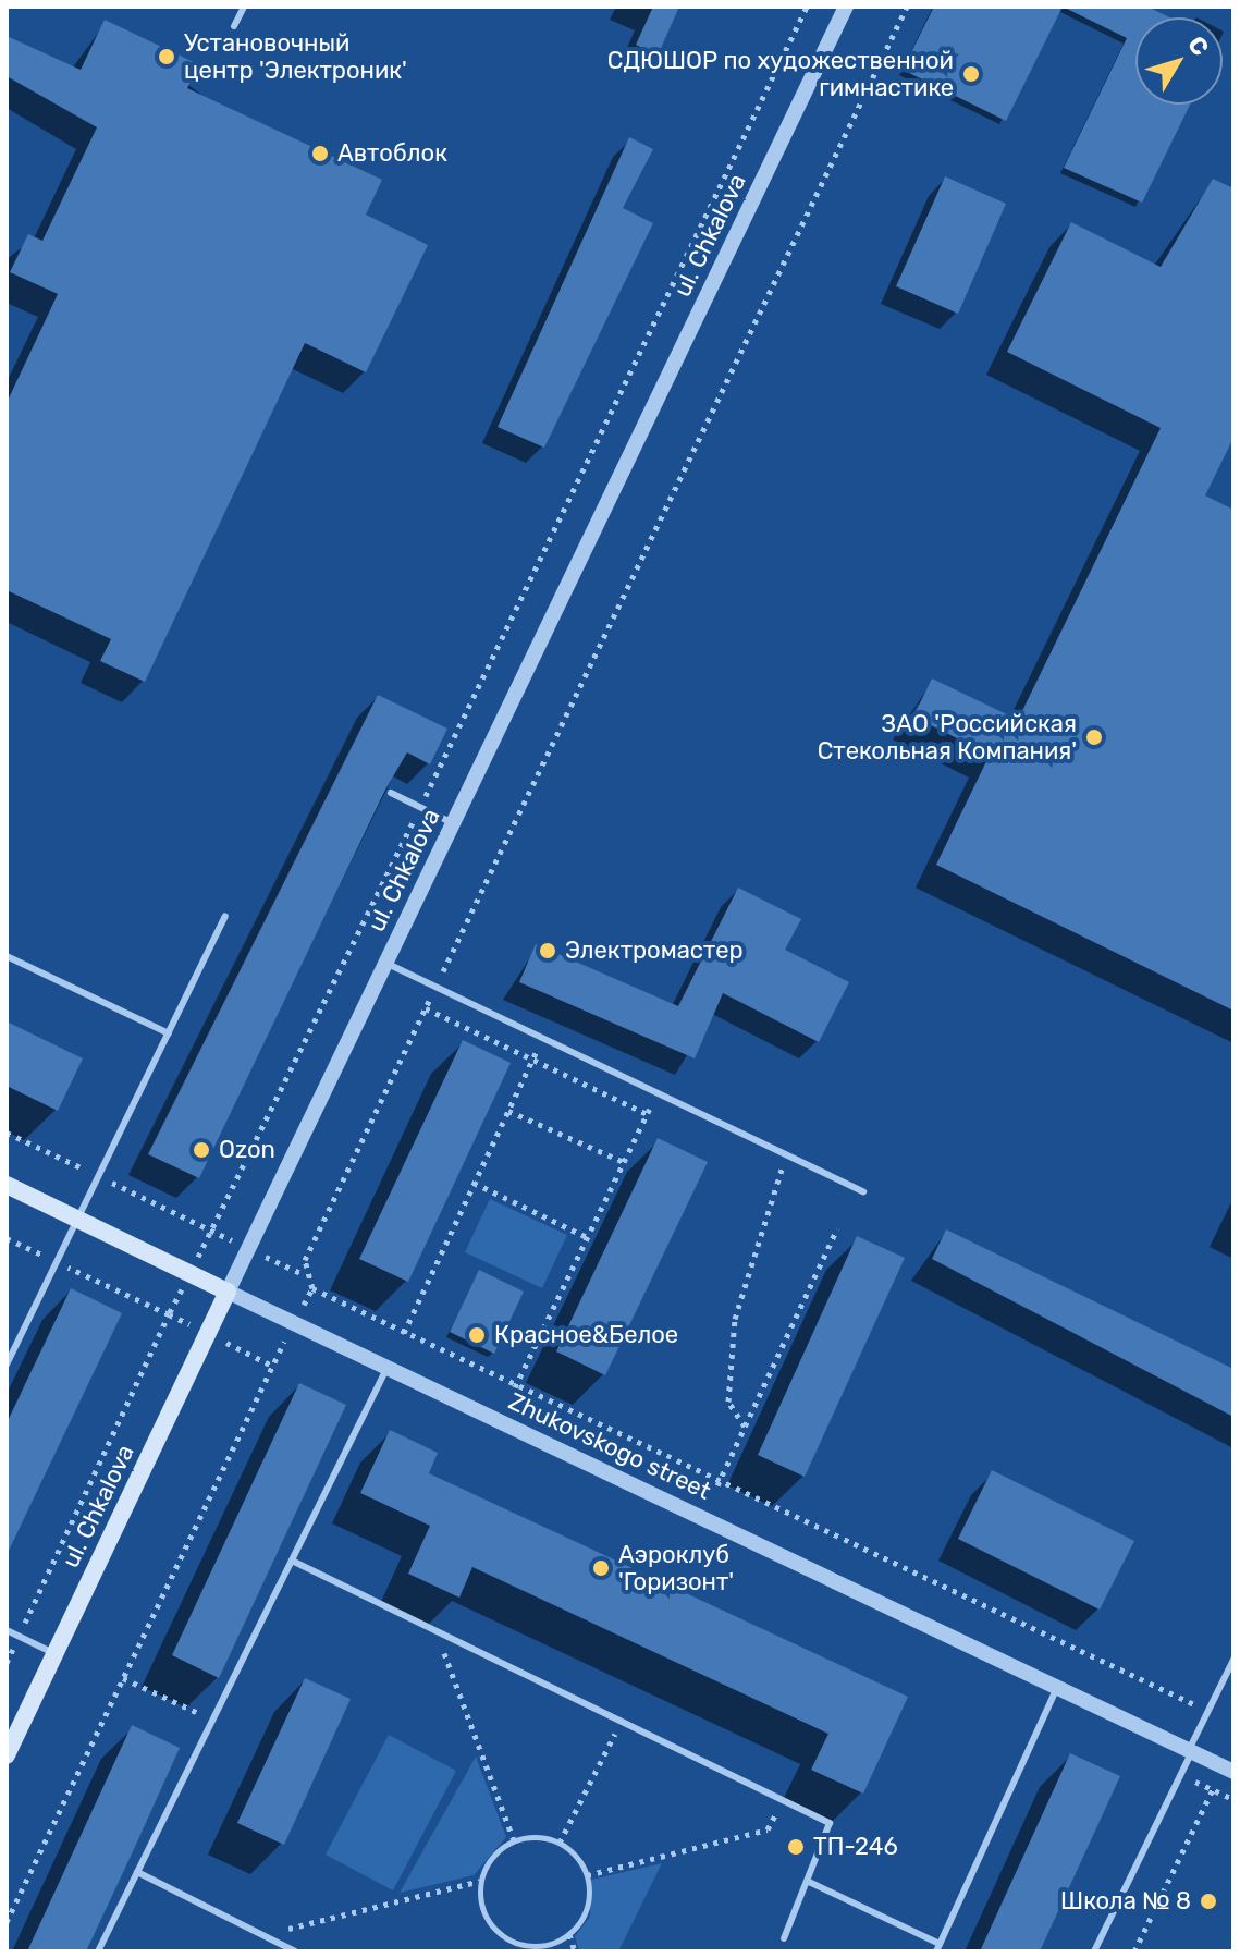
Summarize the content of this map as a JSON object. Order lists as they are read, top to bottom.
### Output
{
  "streets": {
    "main road": ["ul. Chkalova", "Zhukovskogo street"]
  },
  "crossings": [
    ["ul. Chkalova", "Zhukovskogo street"]
  ],
  "places": [
    "Установочный центр 'Электроник'",
    "СДЮШОР по художественной гимнастике",
    "Автоблок",
    "ЗАО 'Российская Стекольная Компания'",
    "Электромастер",
    "Ozon",
    "Красное&Белое",
    "Аэроклуб 'Горизонт'",
    "ТП-246",
    "Школа № 8"
  ],
  "north": "top right"
}
